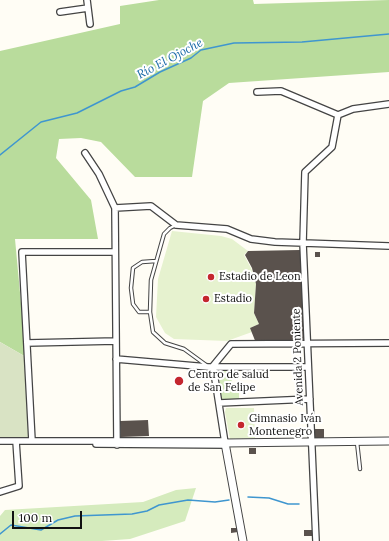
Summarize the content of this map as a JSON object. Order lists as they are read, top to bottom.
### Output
{
  "streets": {
    "street": ["Avenida 2 Poniente"]
  },
  "water": ["Río El Ojoche"],
  "places": [
    "Estadio de Leon",
    "Estadio",
    "Centro de salud de San Felipe",
    "Gimnasio Iván Montenegro"
  ],
  "scale_bar": "100 m"
}
